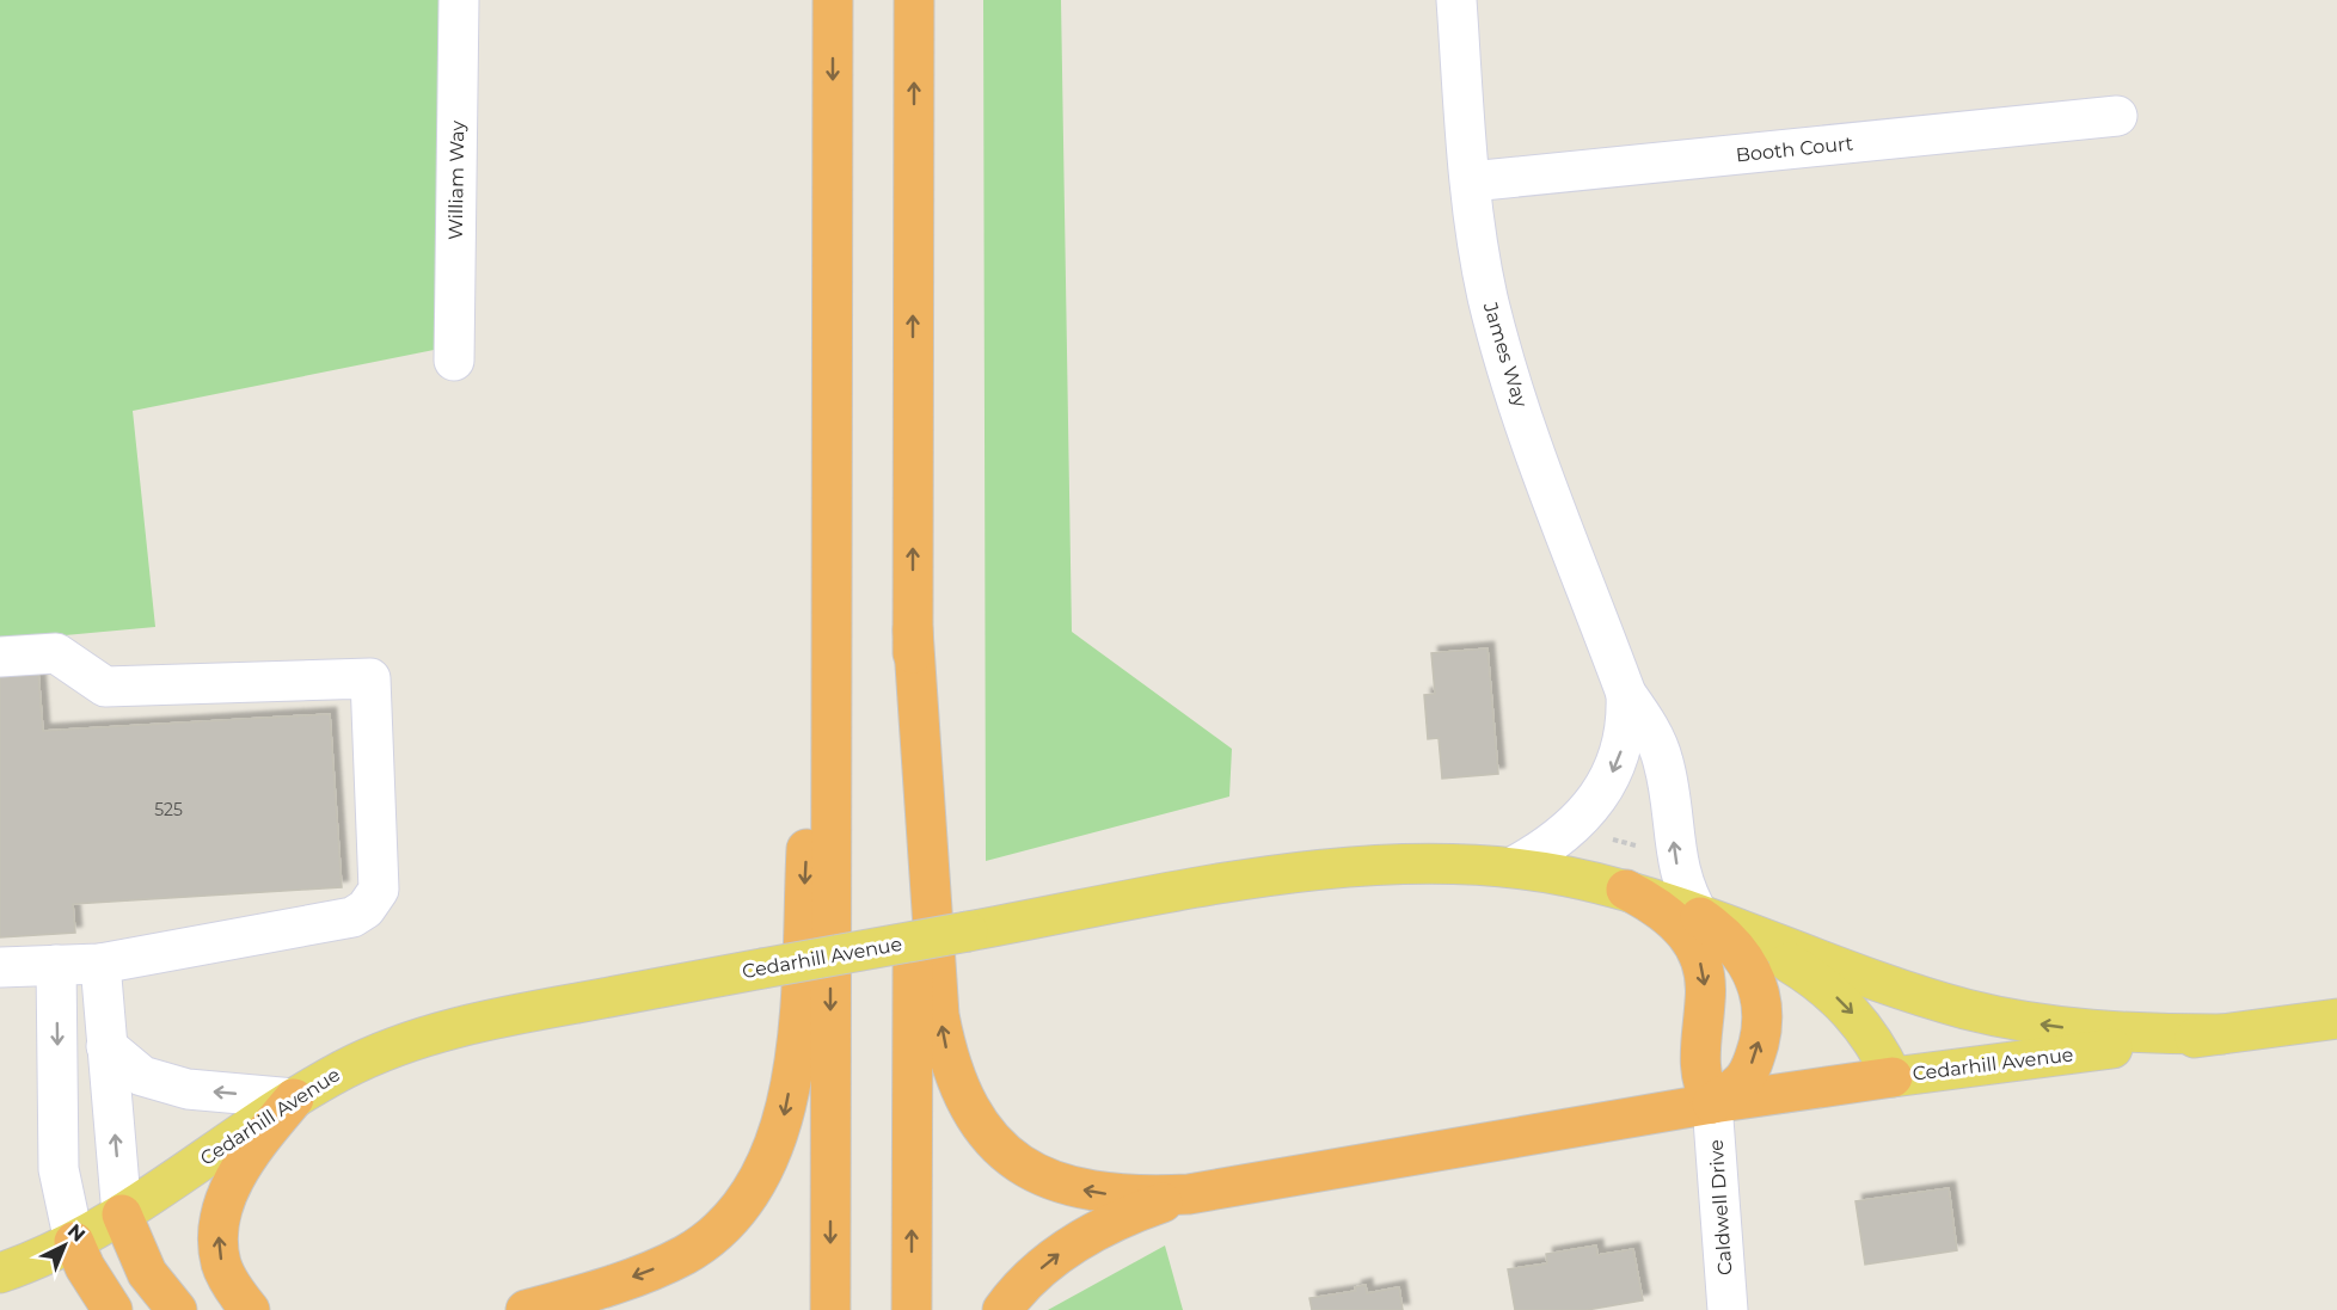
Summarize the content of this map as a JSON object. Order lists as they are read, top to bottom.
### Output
{
  "streets": {
    "main road": ["Cedarhill Avenue"],
    "street": [
      "Booth Court",
      "William Way",
      "James Way",
      "Caldwell Drive"
    ]
  },
  "crossings": [
    ["Booth Court", "James Way"],
    ["James Way", "Cedarhill Avenue"]
  ],
  "house_numbers": ["525"],
  "north": "top right"
}
